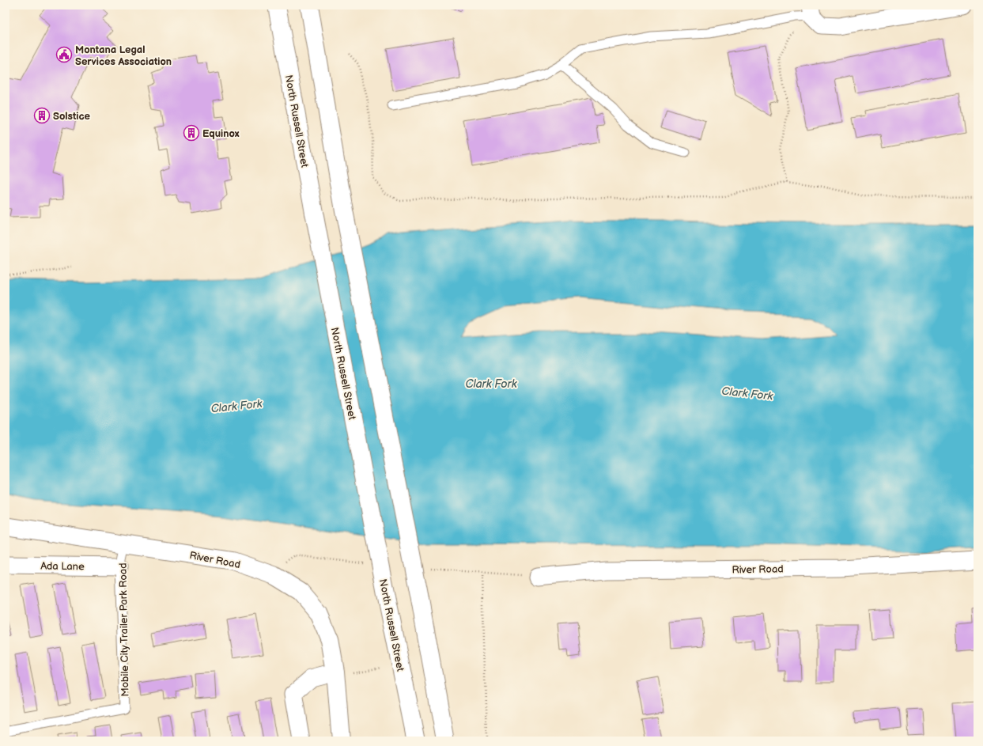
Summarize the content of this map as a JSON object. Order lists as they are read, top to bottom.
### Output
{
  "streets": {
    "main road": ["North Russell Street", "River Road"],
    "street": ["Ada Lane"],
    "lane": ["Mobile City Trailer Park Road"]
  },
  "crossings": [
    ["River Road", "Mobile City Trailer Park Road"],
    ["Ada Lane", "Mobile City Trailer Park Road"]
  ],
  "water": ["Clark Fork"],
  "places": {
    "public building": ["Montana Legal Services Association"],
    "building": ["Solstice", "Equinox"]
  }
}
